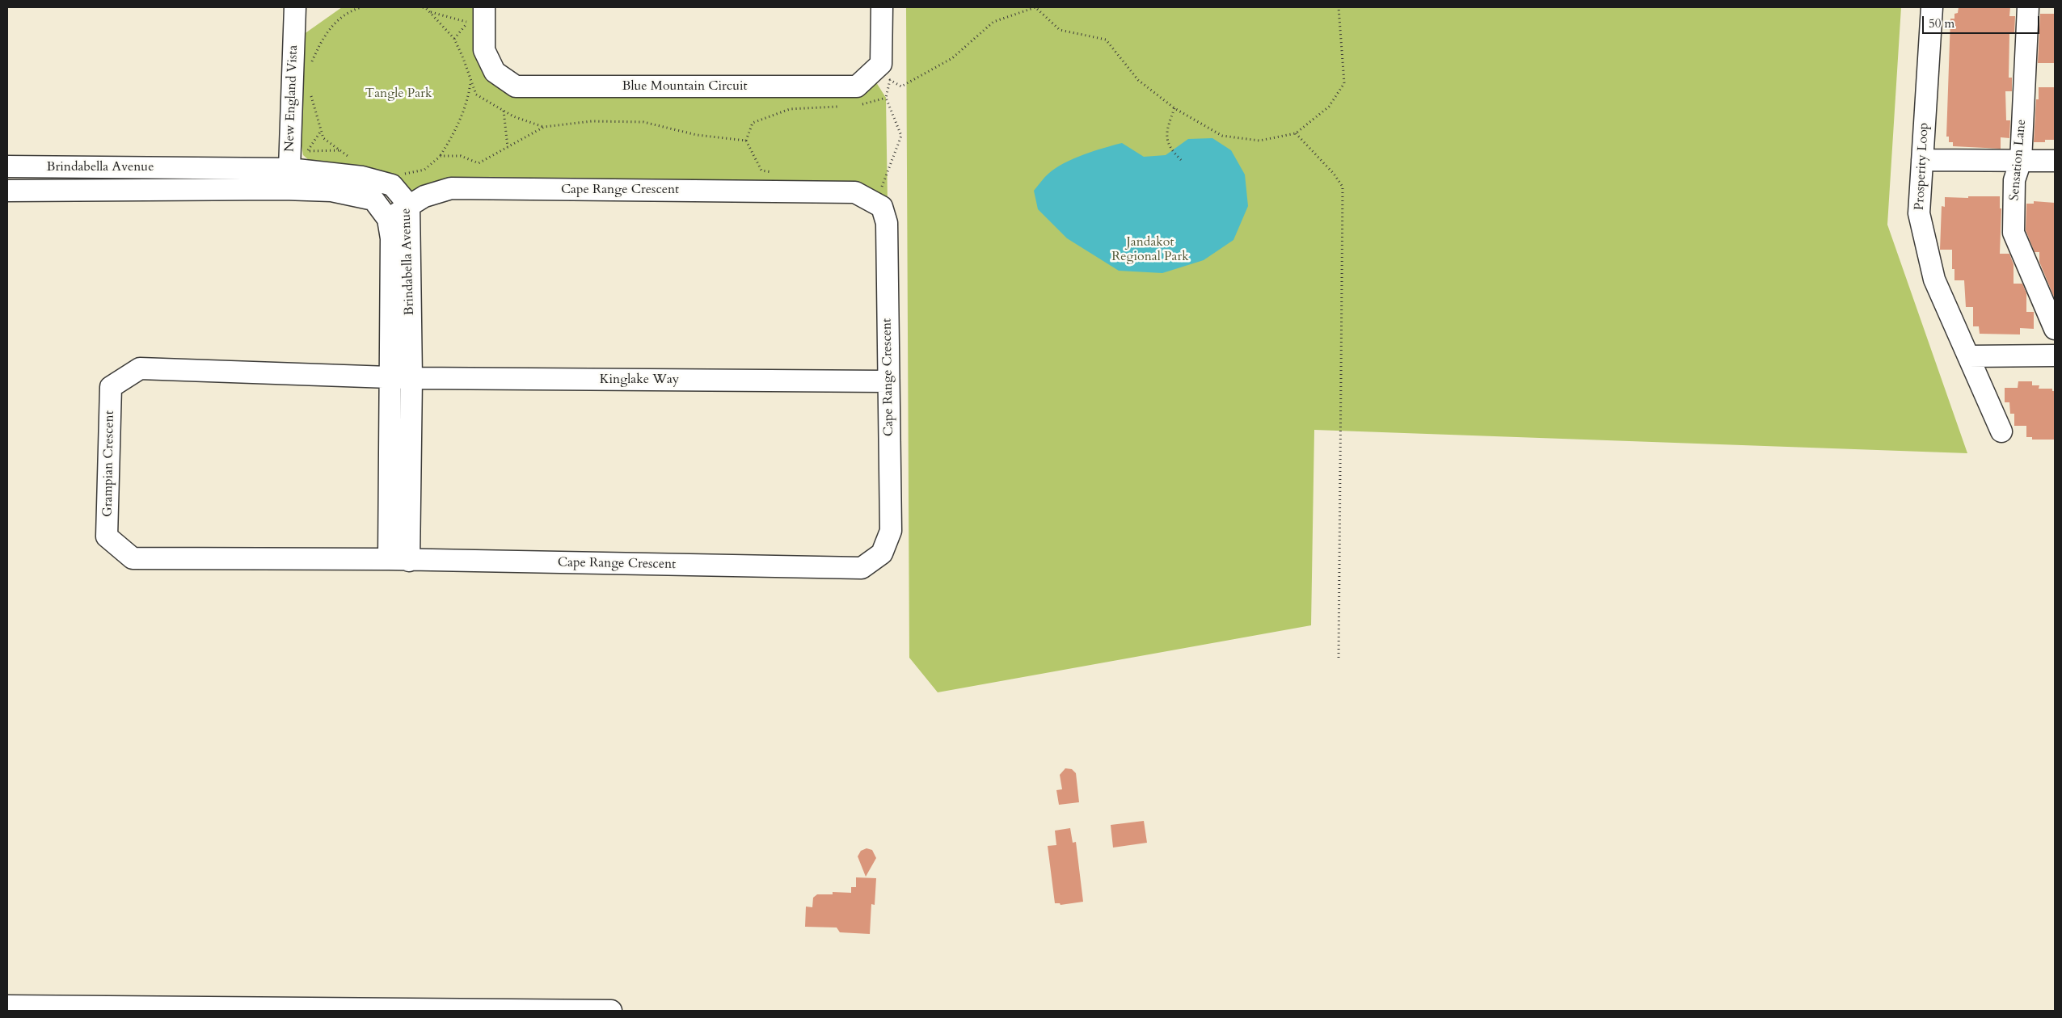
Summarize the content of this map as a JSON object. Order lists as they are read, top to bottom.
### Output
{
  "streets": {
    "street": [
      "Blue Mountain Circuit",
      "New England Vista",
      "Sensation Lane",
      "Prosperity Loop",
      "Brindabella Avenue",
      "Cape Range Crescent",
      "Kinglake Way",
      "Grampian Crescent"
    ]
  },
  "crossings": [
    ["New England Vista", "Brindabella Avenue"],
    ["Brindabella Avenue", "Cape Range Crescent"],
    ["Brindabella Avenue", "Kinglake Way"],
    ["Brindabella Avenue", "Grampian Crescent"],
    ["Cape Range Crescent", "Kinglake Way"],
    ["Cape Range Crescent", "Grampian Crescent"],
    ["Kinglake Way", "Grampian Crescent"]
  ],
  "parks": ["Tangle Park", "Jandakot Regional Park"],
  "scale_bar": "50 m"
}
